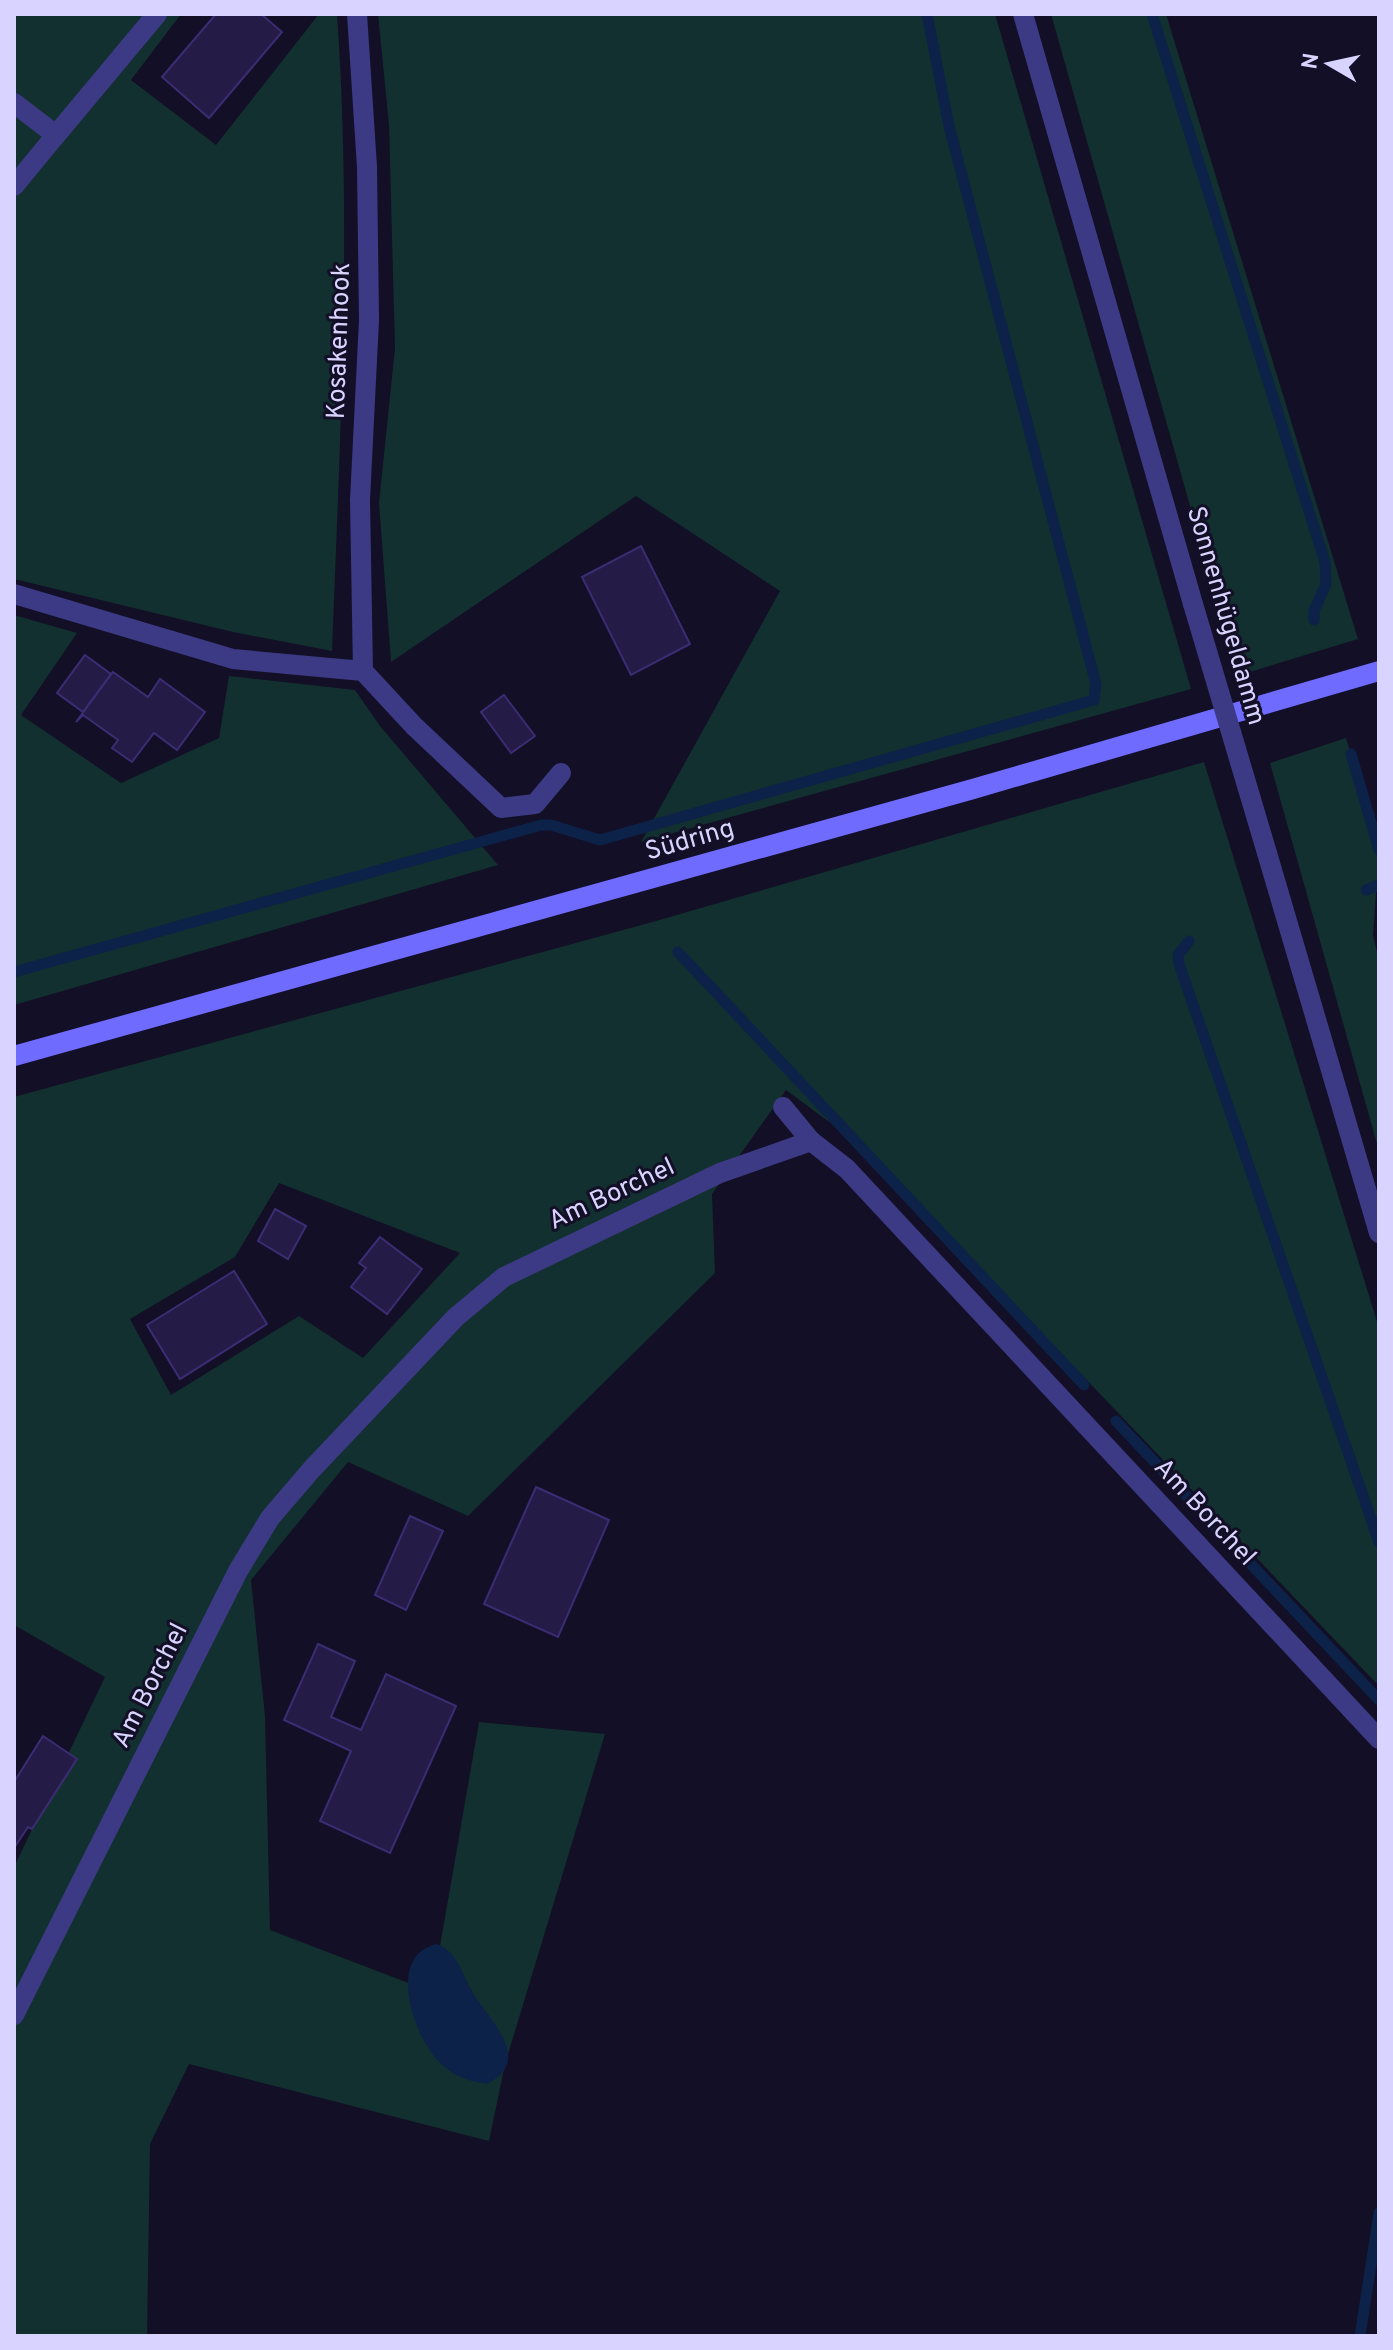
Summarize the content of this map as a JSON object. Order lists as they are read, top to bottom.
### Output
{
  "streets": {
    "main road": ["Südring"],
    "street": ["Kosakenhook", "Sonnenhügeldamm", "Am Borchel"]
  },
  "north": "left"
}
